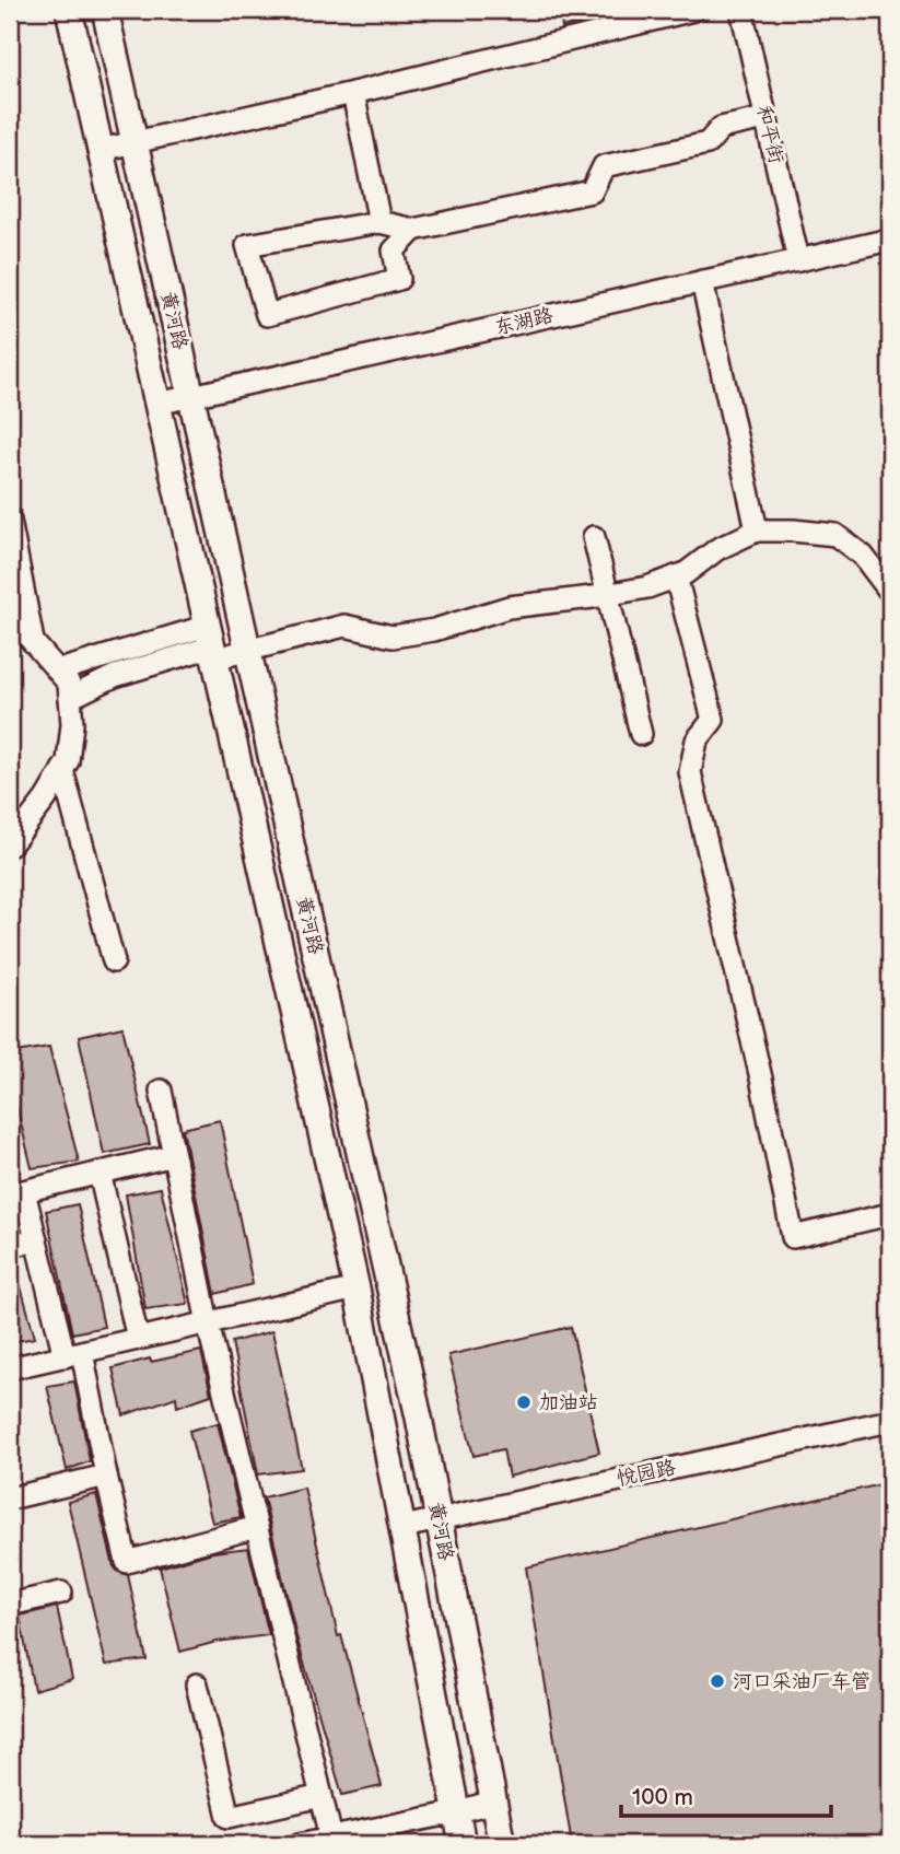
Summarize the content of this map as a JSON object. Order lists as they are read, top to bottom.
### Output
{
  "streets": {
    "main road": ["黄河路"],
    "street": ["和平街", "东湖路", "悦园路"]
  },
  "crossings": [
    ["和平街", "东湖路"],
    ["黄河路", "东湖路"],
    ["黄河路", "悦园路"]
  ],
  "places": ["加油站", "河口采油厂车管"],
  "scale_bar": "100 m"
}
